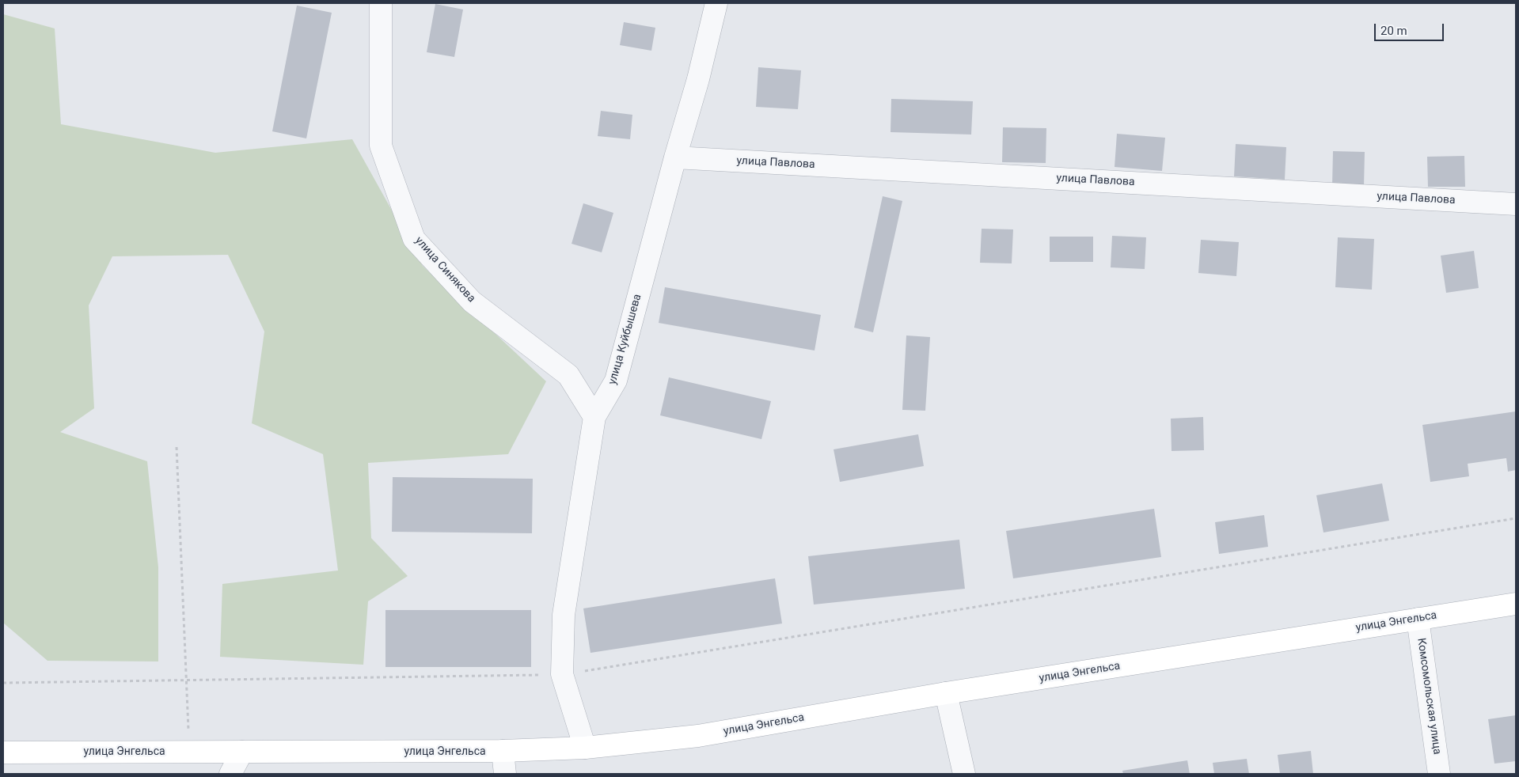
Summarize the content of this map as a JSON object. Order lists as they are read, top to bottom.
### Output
{
  "streets": {
    "street": [
      "улица Павлова",
      "улица Синякова",
      "улица Куйбышева",
      "улица Энгельса",
      "Комсомольская улица"
    ]
  },
  "crossings": [
    ["улица Павлова", "улица Куйбышева"],
    ["улица Синякова", "улица Куйбышева"],
    ["улица Куйбышева", "улица Энгельса"],
    ["улица Энгельса", "Комсомольская улица"]
  ],
  "scale_bar": "20 m"
}
